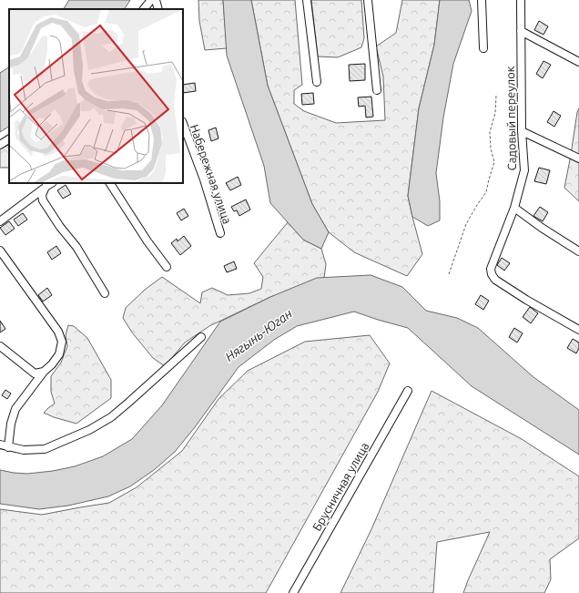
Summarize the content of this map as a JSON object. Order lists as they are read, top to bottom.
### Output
{
  "streets": {
    "street": ["Садовый переулок", "Набережная улица", "Брусничная улица"]
  },
  "water": ["Нягынь-Юган"]
}
